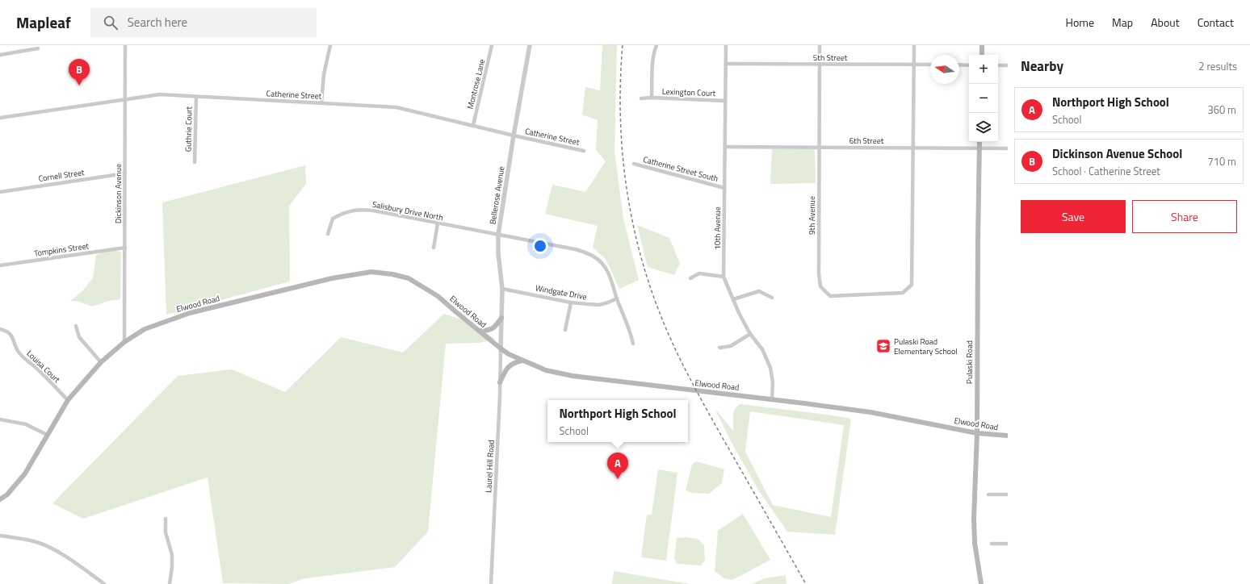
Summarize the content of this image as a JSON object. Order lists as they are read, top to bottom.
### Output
{
  "streets": {
    "main road": ["Elwood Road", "Pulaski Road"],
    "street": [
      "5th Street",
      "Montrose Lane",
      "Lexington Court",
      "Catherine Street",
      "Guthrie Court",
      "6th Street",
      "Catherine Street South",
      "Cornell Street",
      "Dickinson Avenue",
      "Bellerose Avenue",
      "Salisbury Drive North",
      "9th Avenue",
      "10th Avenue",
      "Tompkins Street",
      "Windgate Drive",
      "Louisa Court",
      "Laurel Hill Road"
    ]
  },
  "crossings": [
    ["5th Street", "9th Avenue"],
    ["5th Street", "10th Avenue"],
    ["Montrose Lane", "Catherine Street"],
    ["Lexington Court", "10th Avenue"],
    ["Catherine Street", "Guthrie Court"],
    ["Catherine Street", "Dickinson Avenue"],
    ["Catherine Street", "Bellerose Avenue"],
    ["6th Street", "9th Avenue"],
    ["6th Street", "10th Avenue"],
    ["6th Street", "Pulaski Road"],
    ["Catherine Street South", "10th Avenue"],
    ["Cornell Street", "Dickinson Avenue"],
    ["Dickinson Avenue", "Tompkins Street"],
    ["Dickinson Avenue", "Elwood Road"],
    ["Bellerose Avenue", "Salisbury Drive North"],
    ["Bellerose Avenue", "Windgate Drive"],
    ["Bellerose Avenue", "Elwood Road"],
    ["Bellerose Avenue", "Laurel Hill Road"],
    ["Salisbury Drive North", "Windgate Drive"],
    ["10th Avenue", "Elwood Road"],
    ["Elwood Road", "Pulaski Road"],
    ["Elwood Road", "Louisa Court"],
    ["Elwood Road", "Laurel Hill Road"]
  ],
  "places": {
    "school or university": ["Pulaski Road Elementary School"]
  },
  "north": "left",
  "page": {
    "header": "Mapleaf",
    "search": "Search here",
    "nav": [
      "Home",
      "Map",
      "About",
      "Contact"
    ],
    "heading": ["Nearby", "2 results"],
    "map_buttons": ["+", "−"],
    "pins": ["B", "A"],
    "list": [
      {
        "mark": "A",
        "name": "Northport High School",
        "note": "School",
        "value": "360 m"
      },
      {
        "mark": "B",
        "name": "Dickinson Avenue School",
        "note": "School · Catherine Street",
        "value": "710 m"
      }
    ],
    "buttons": ["Save", "Share"],
    "popup": ["Northport High School", "School"]
  }
}
